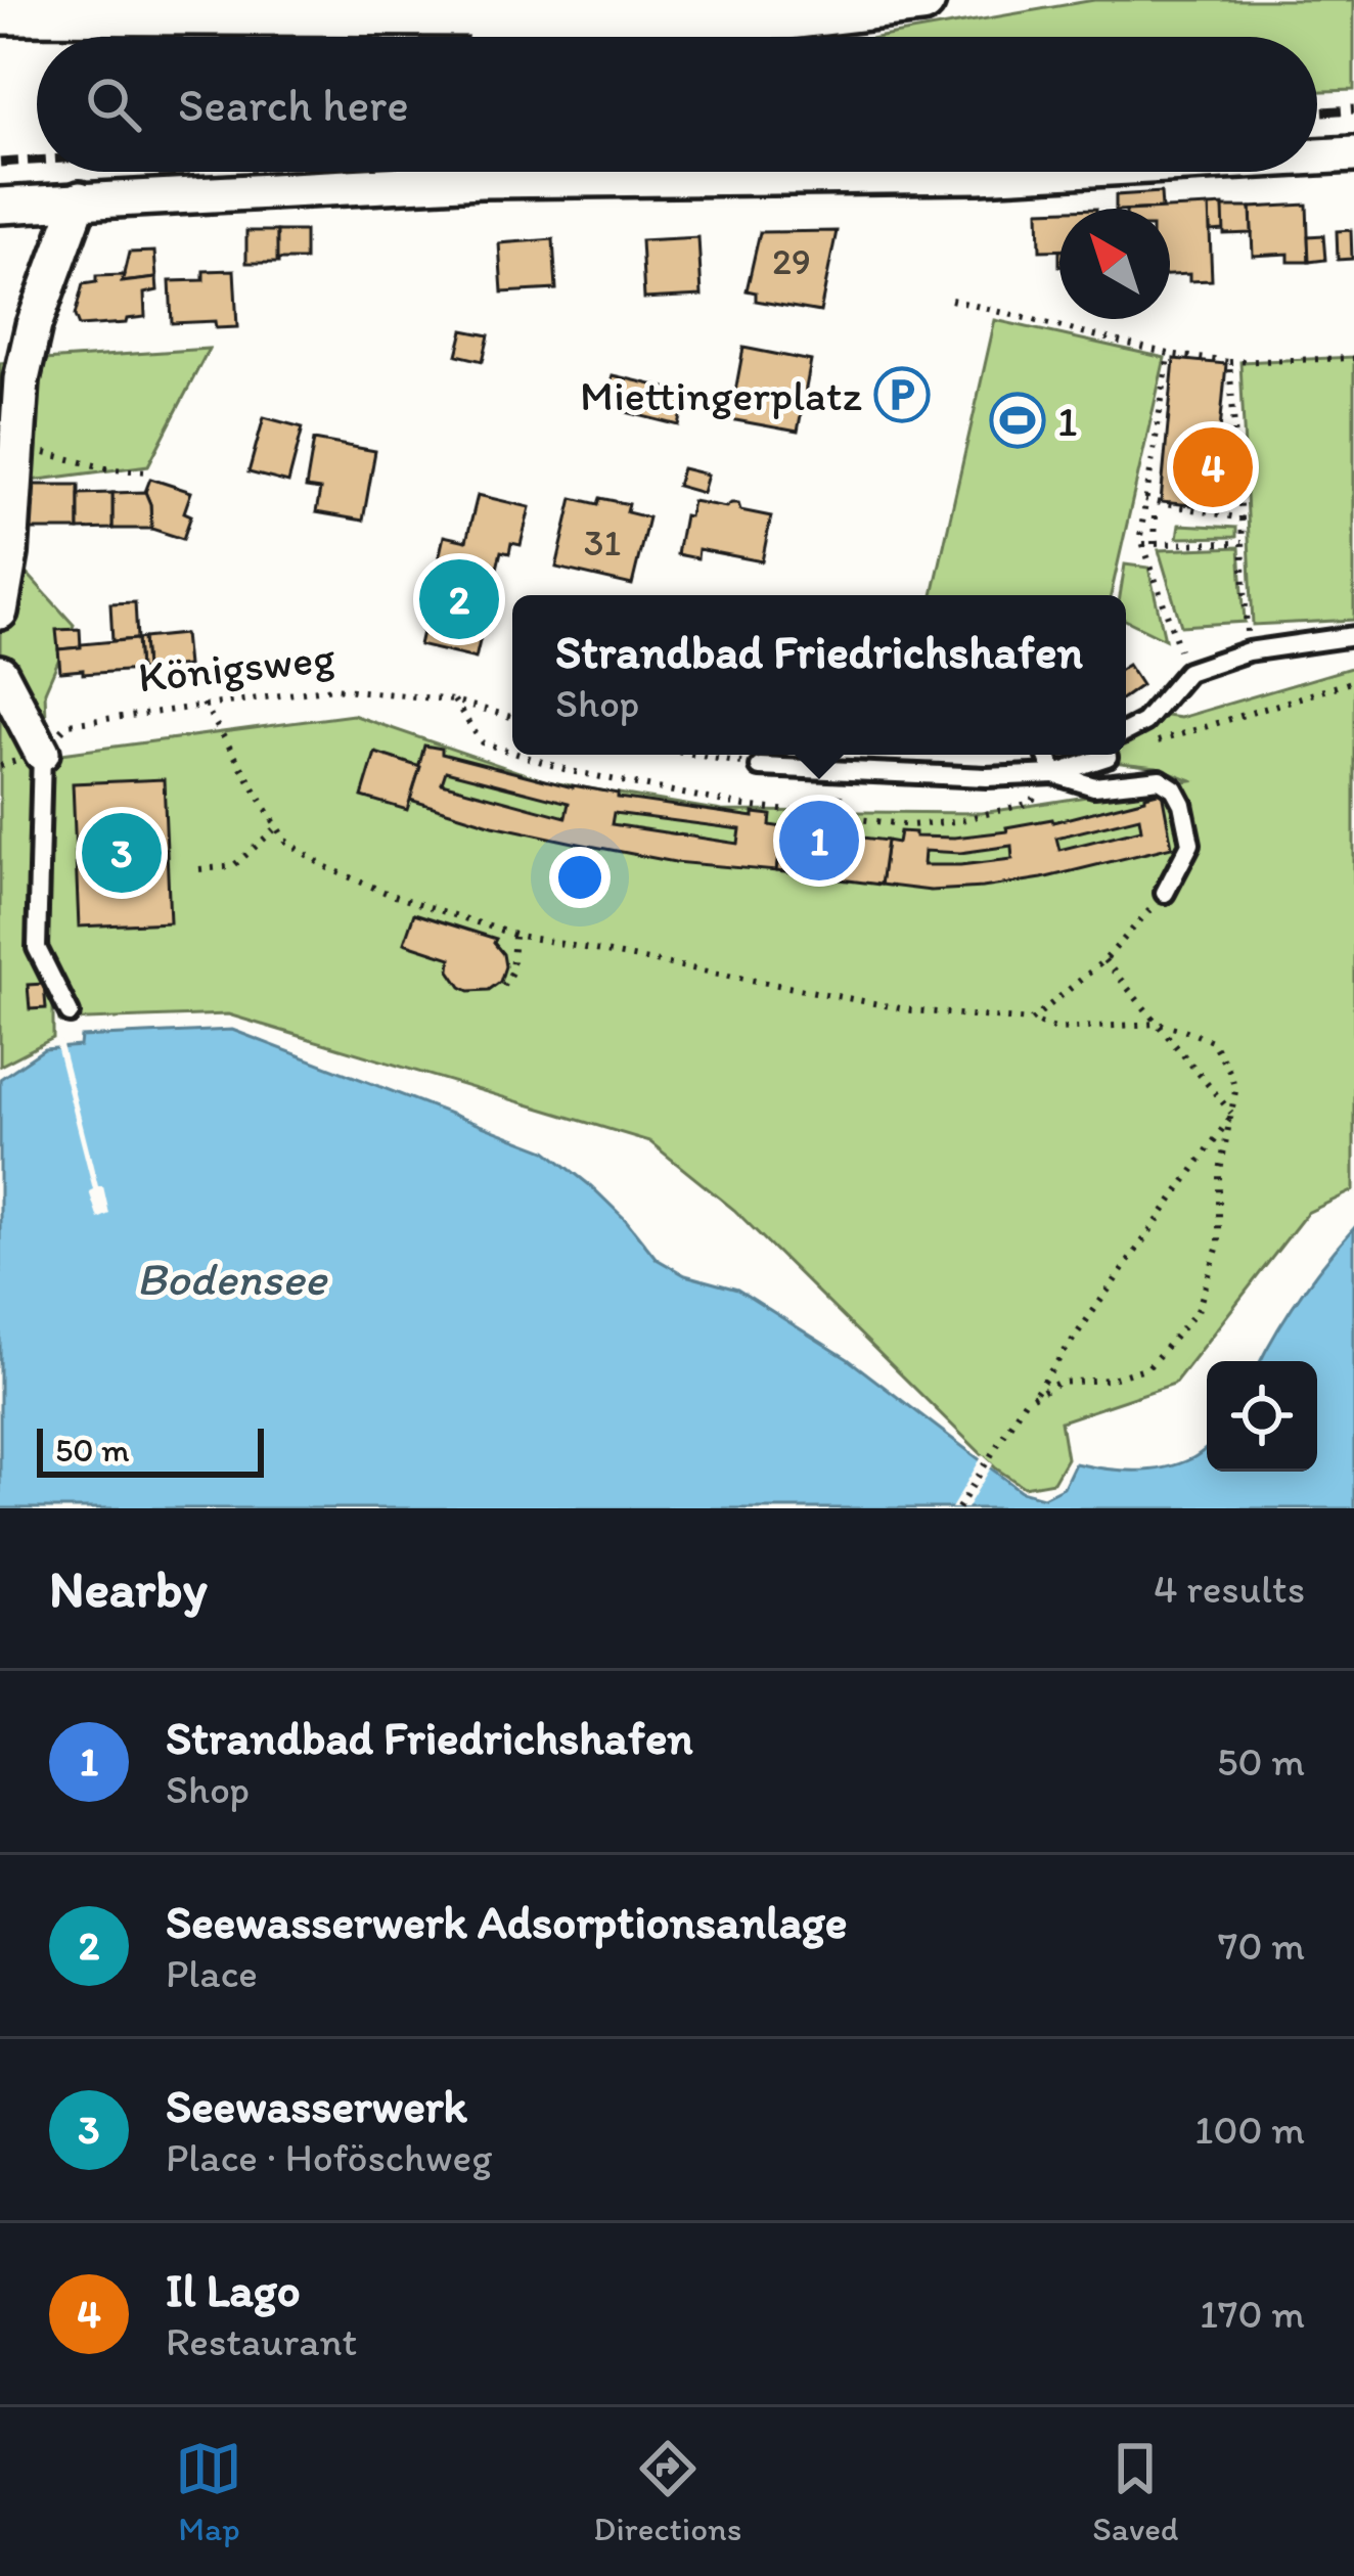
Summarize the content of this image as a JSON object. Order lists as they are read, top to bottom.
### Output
{
  "streets": {
    "path": ["Königsweg"]
  },
  "water": ["Bodensee"],
  "places": {
    "parking": ["Miettingerplatz"],
    "sports": ["1"]
  },
  "house_numbers": ["29", "31"],
  "scale_bar": "50 m",
  "north": "top left",
  "page": {
    "search": "Search here",
    "pins": [
      "4",
      "2",
      "1",
      "3"
    ],
    "popup": ["Strandbad Friedrichshafen", "Shop"],
    "scale": "50 m",
    "heading": ["Nearby", "4 results"],
    "list": [
      {
        "mark": "1",
        "name": "Strandbad Friedrichshafen",
        "note": "Shop",
        "value": "50 m"
      },
      {
        "mark": "2",
        "name": "Seewasserwerk Adsorptionsanlage",
        "note": "Place",
        "value": "70 m"
      },
      {
        "mark": "3",
        "name": "Seewasserwerk",
        "note": "Place · Hoföschweg",
        "value": "100 m"
      },
      {
        "mark": "4",
        "name": "Il Lago",
        "note": "Restaurant",
        "value": "170 m"
      }
    ],
    "nav": ["Map", "Directions", "Saved"]
  }
}
